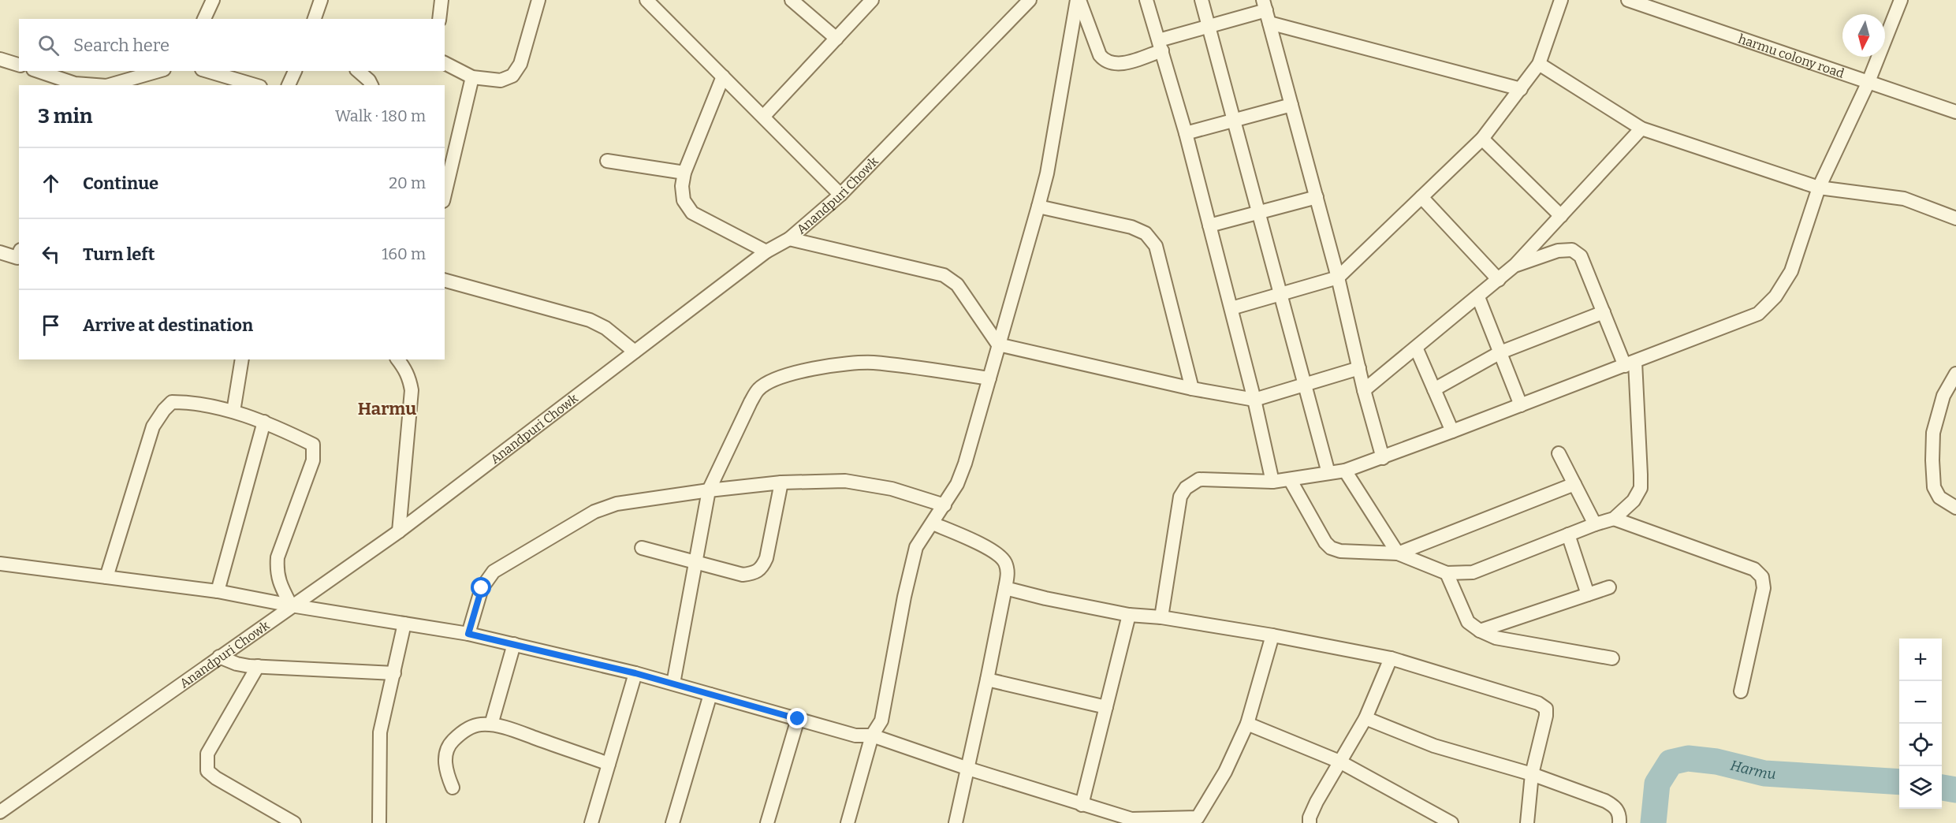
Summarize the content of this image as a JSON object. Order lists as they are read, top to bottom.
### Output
{
  "streets": {
    "street": ["harmu colony road", "Anandpuri Chowk"]
  },
  "districts": ["Harmu"],
  "water": ["Harmu"],
  "north": "bottom",
  "page": {
    "search": "Search here",
    "heading": ["3 min", "Walk · 180 m"],
    "list": [
      ["Continue", "20 m"],
      ["Turn left", "160 m"],
      "Arrive at destination"
    ],
    "map_buttons": ["+", "−"]
  }
}
